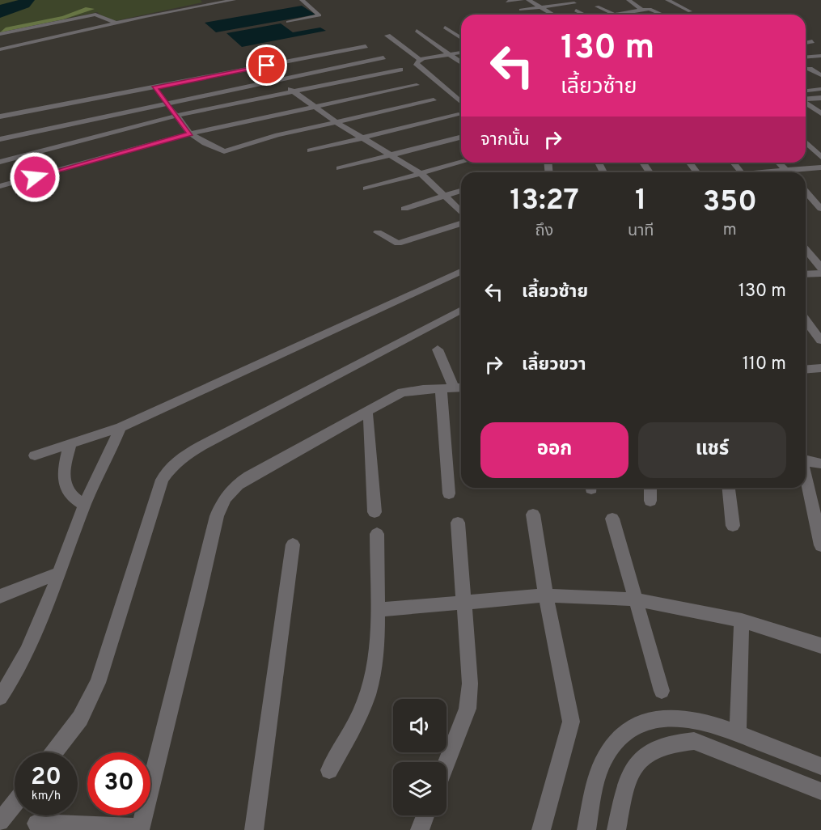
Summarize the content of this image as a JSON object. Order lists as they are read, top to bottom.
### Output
{
  "page": {
    "turn": ["130 m", "เลี้ยวซ้าย"],
    "then": "จากนั้น",
    "eta": [
      "13:27",
      "ถึง",
      "1",
      "นาที",
      "350",
      "m"
    ],
    "list": [
      {
        "name": "เลี้ยวซ้าย",
        "value": "130 m"
      },
      {
        "name": "เลี้ยวขวา",
        "value": "110 m"
      }
    ],
    "buttons": ["ออก", "แชร์"],
    "speed": "20 km/h",
    "limit": "30"
  }
}
